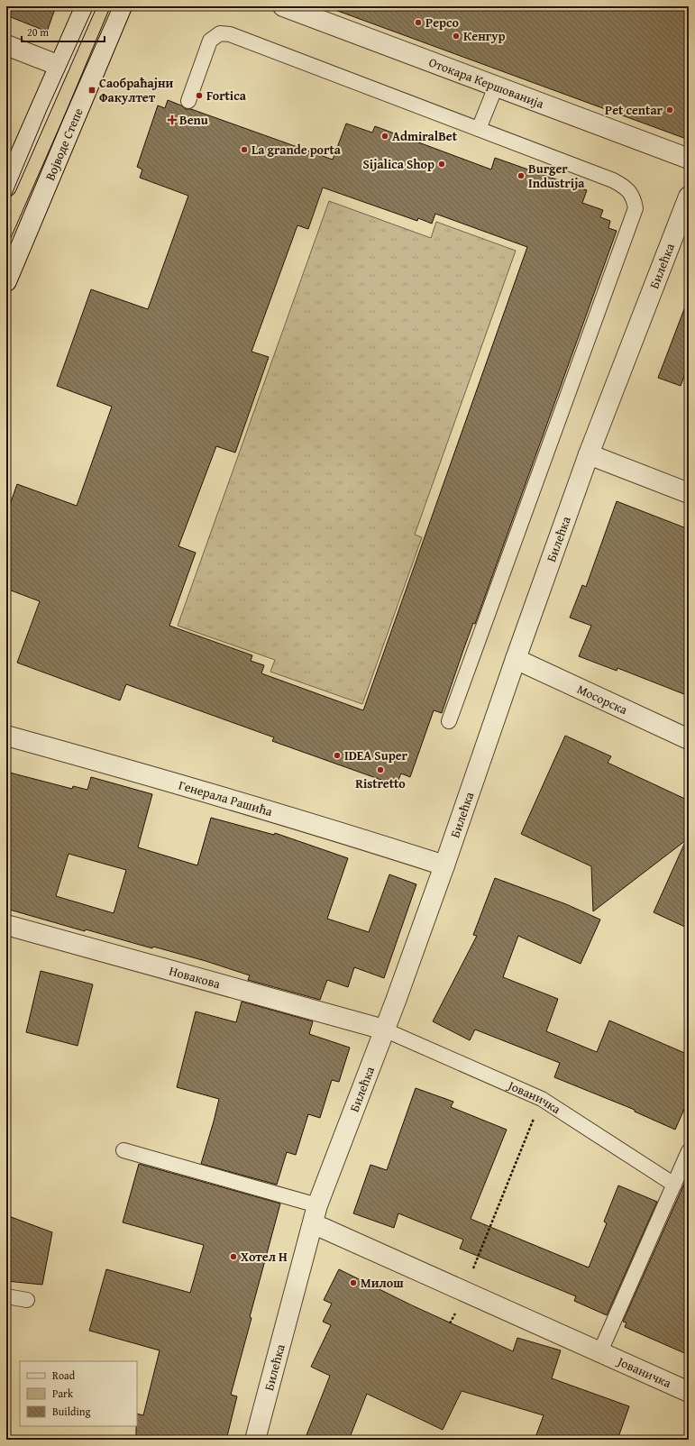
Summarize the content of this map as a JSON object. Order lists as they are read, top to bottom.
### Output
{
  "streets": {
    "street": [
      "Отокара Кершованија",
      "Војводе Степе",
      "Билећка",
      "Мосорска",
      "Генерала Рашића",
      "Новакова",
      "Јованичка"
    ]
  },
  "crossings": [
    ["Билећка", "Мосорска"],
    ["Билећка", "Генерала Рашића"],
    ["Билећка", "Новакова"],
    ["Билећка", "Јованичка"],
    ["Новакова", "Јованичка"]
  ],
  "places": {
    "other": [
      "Pepco",
      "Кенгур",
      "Fortica",
      "Pet centar",
      "AdmiralBet",
      "La grande porta",
      "Sijalica Shop",
      "Burger Industrija",
      "IDEA Super",
      "Ristretto",
      "Хотел Н",
      "Милош"
    ],
    "transit": ["Саобраћајни Факултет"],
    "health": ["Benu"]
  },
  "legend": ["Road", "Park", "Building"],
  "scale_bar": "20 m"
}
